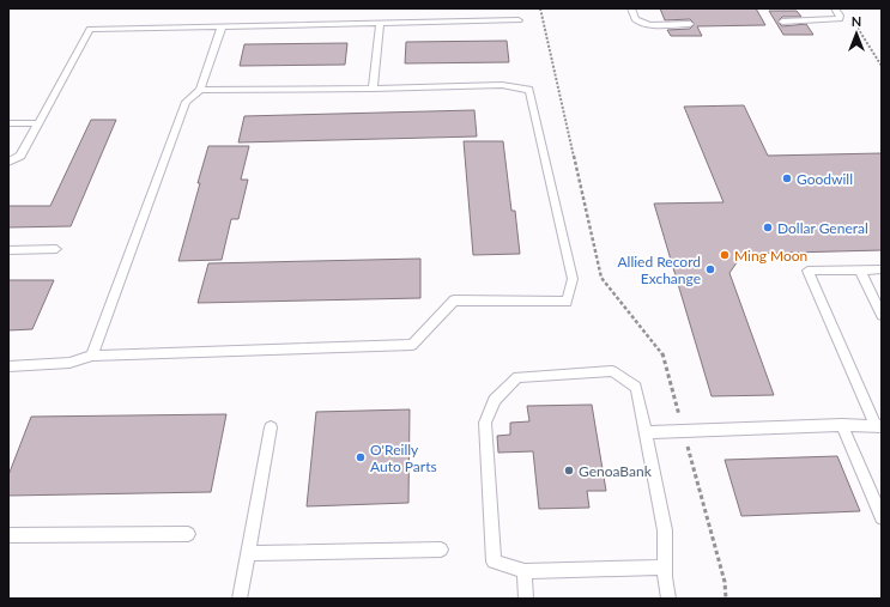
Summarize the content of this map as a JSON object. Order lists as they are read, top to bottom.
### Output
{
  "places": [
    "Goodwill",
    "Dollar General",
    "Ming Moon",
    "Allied Record Exchange",
    "O'Reilly Auto Parts",
    "GenoaBank"
  ],
  "north": "top"
}
